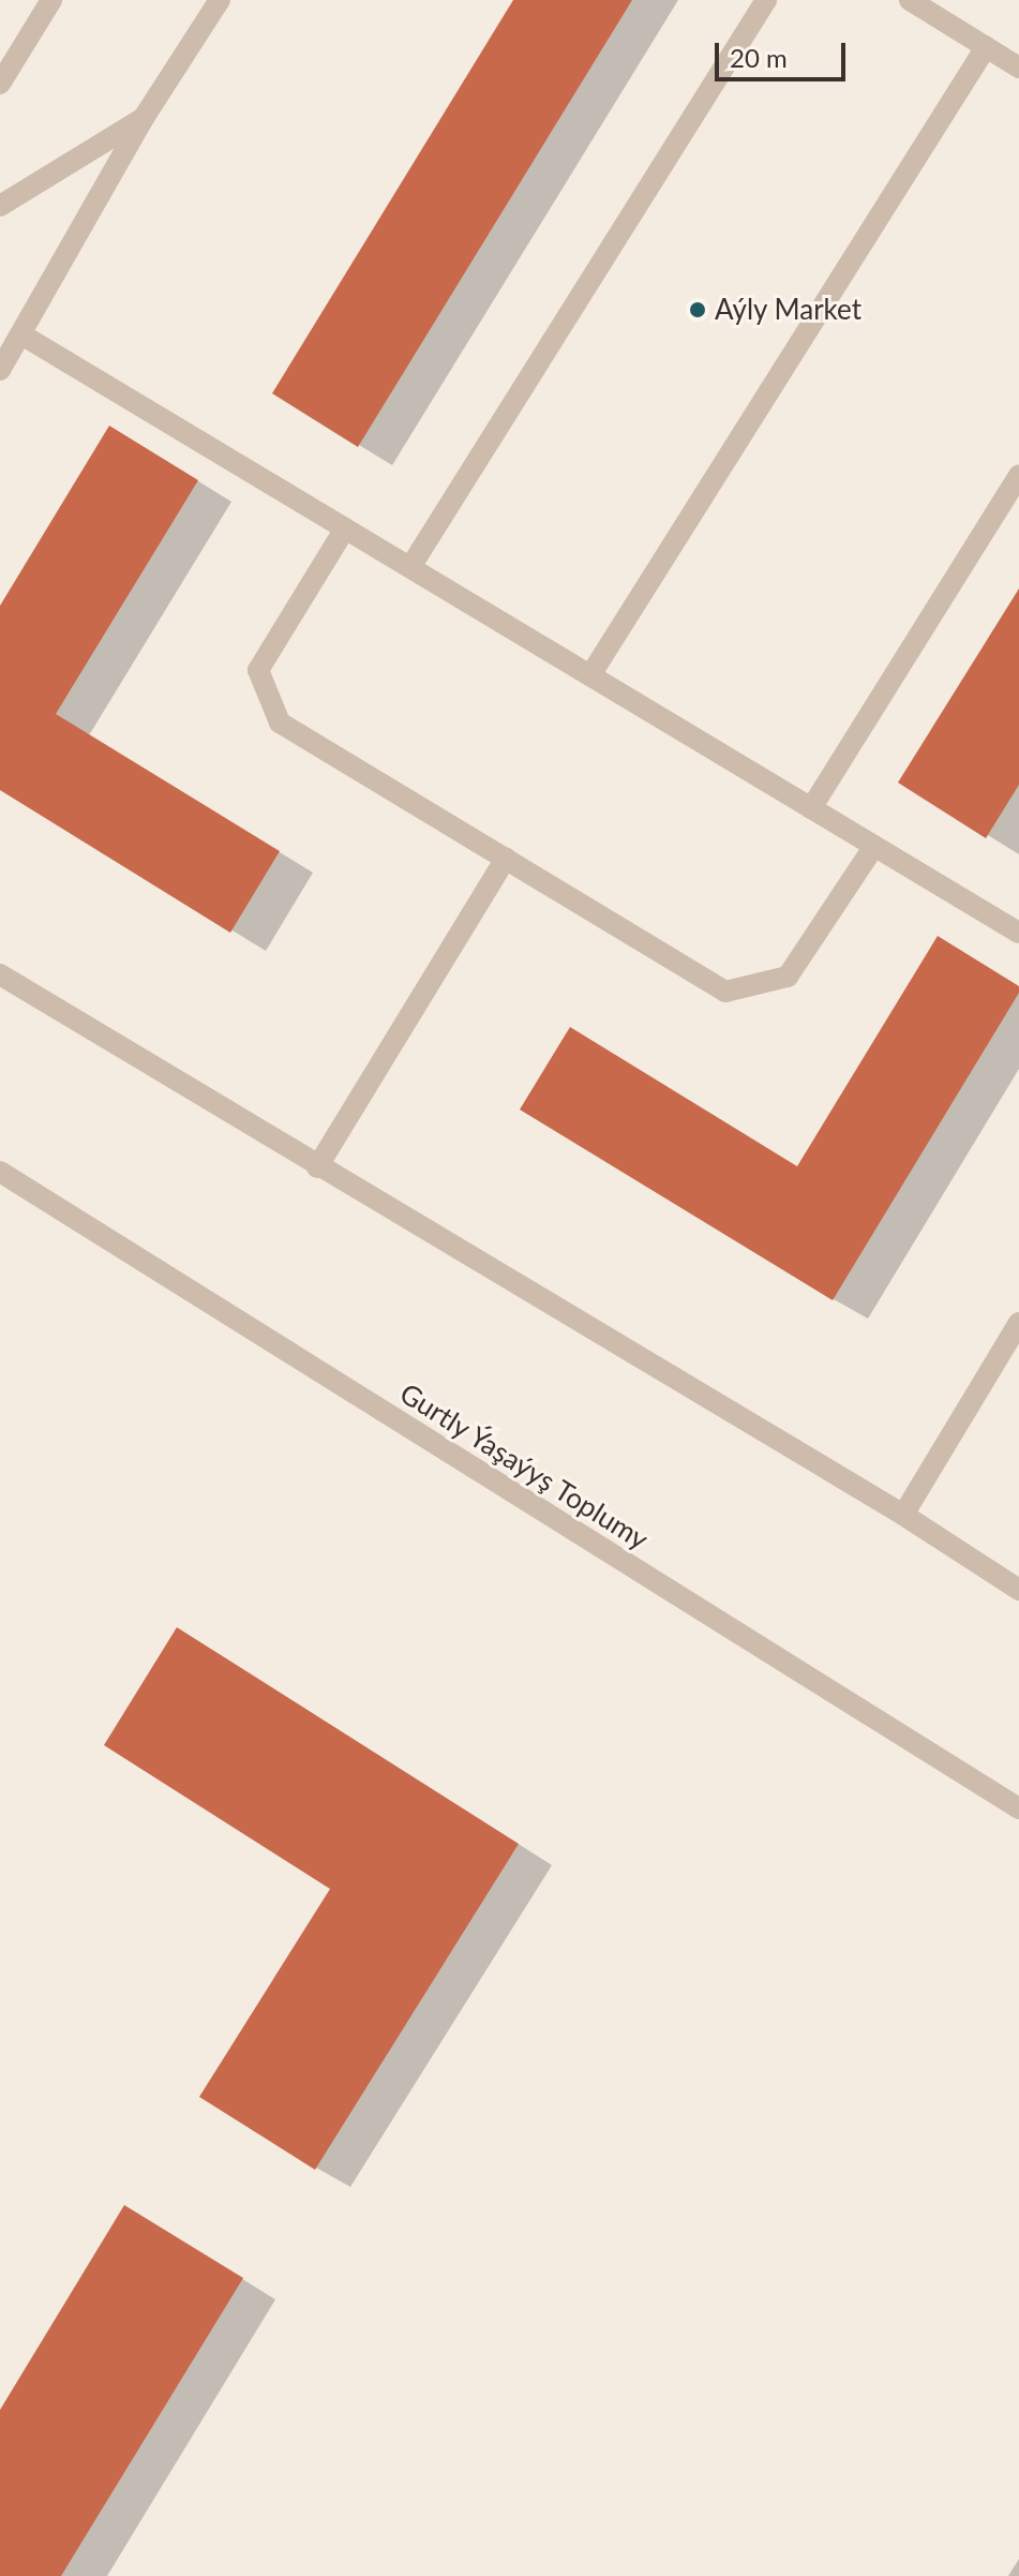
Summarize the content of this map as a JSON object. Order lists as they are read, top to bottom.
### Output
{
  "streets": {
    "street": ["Gurtly Ýaşaýyş Toplumy"]
  },
  "places": ["Aýly Market"],
  "scale_bar": "20 m"
}
